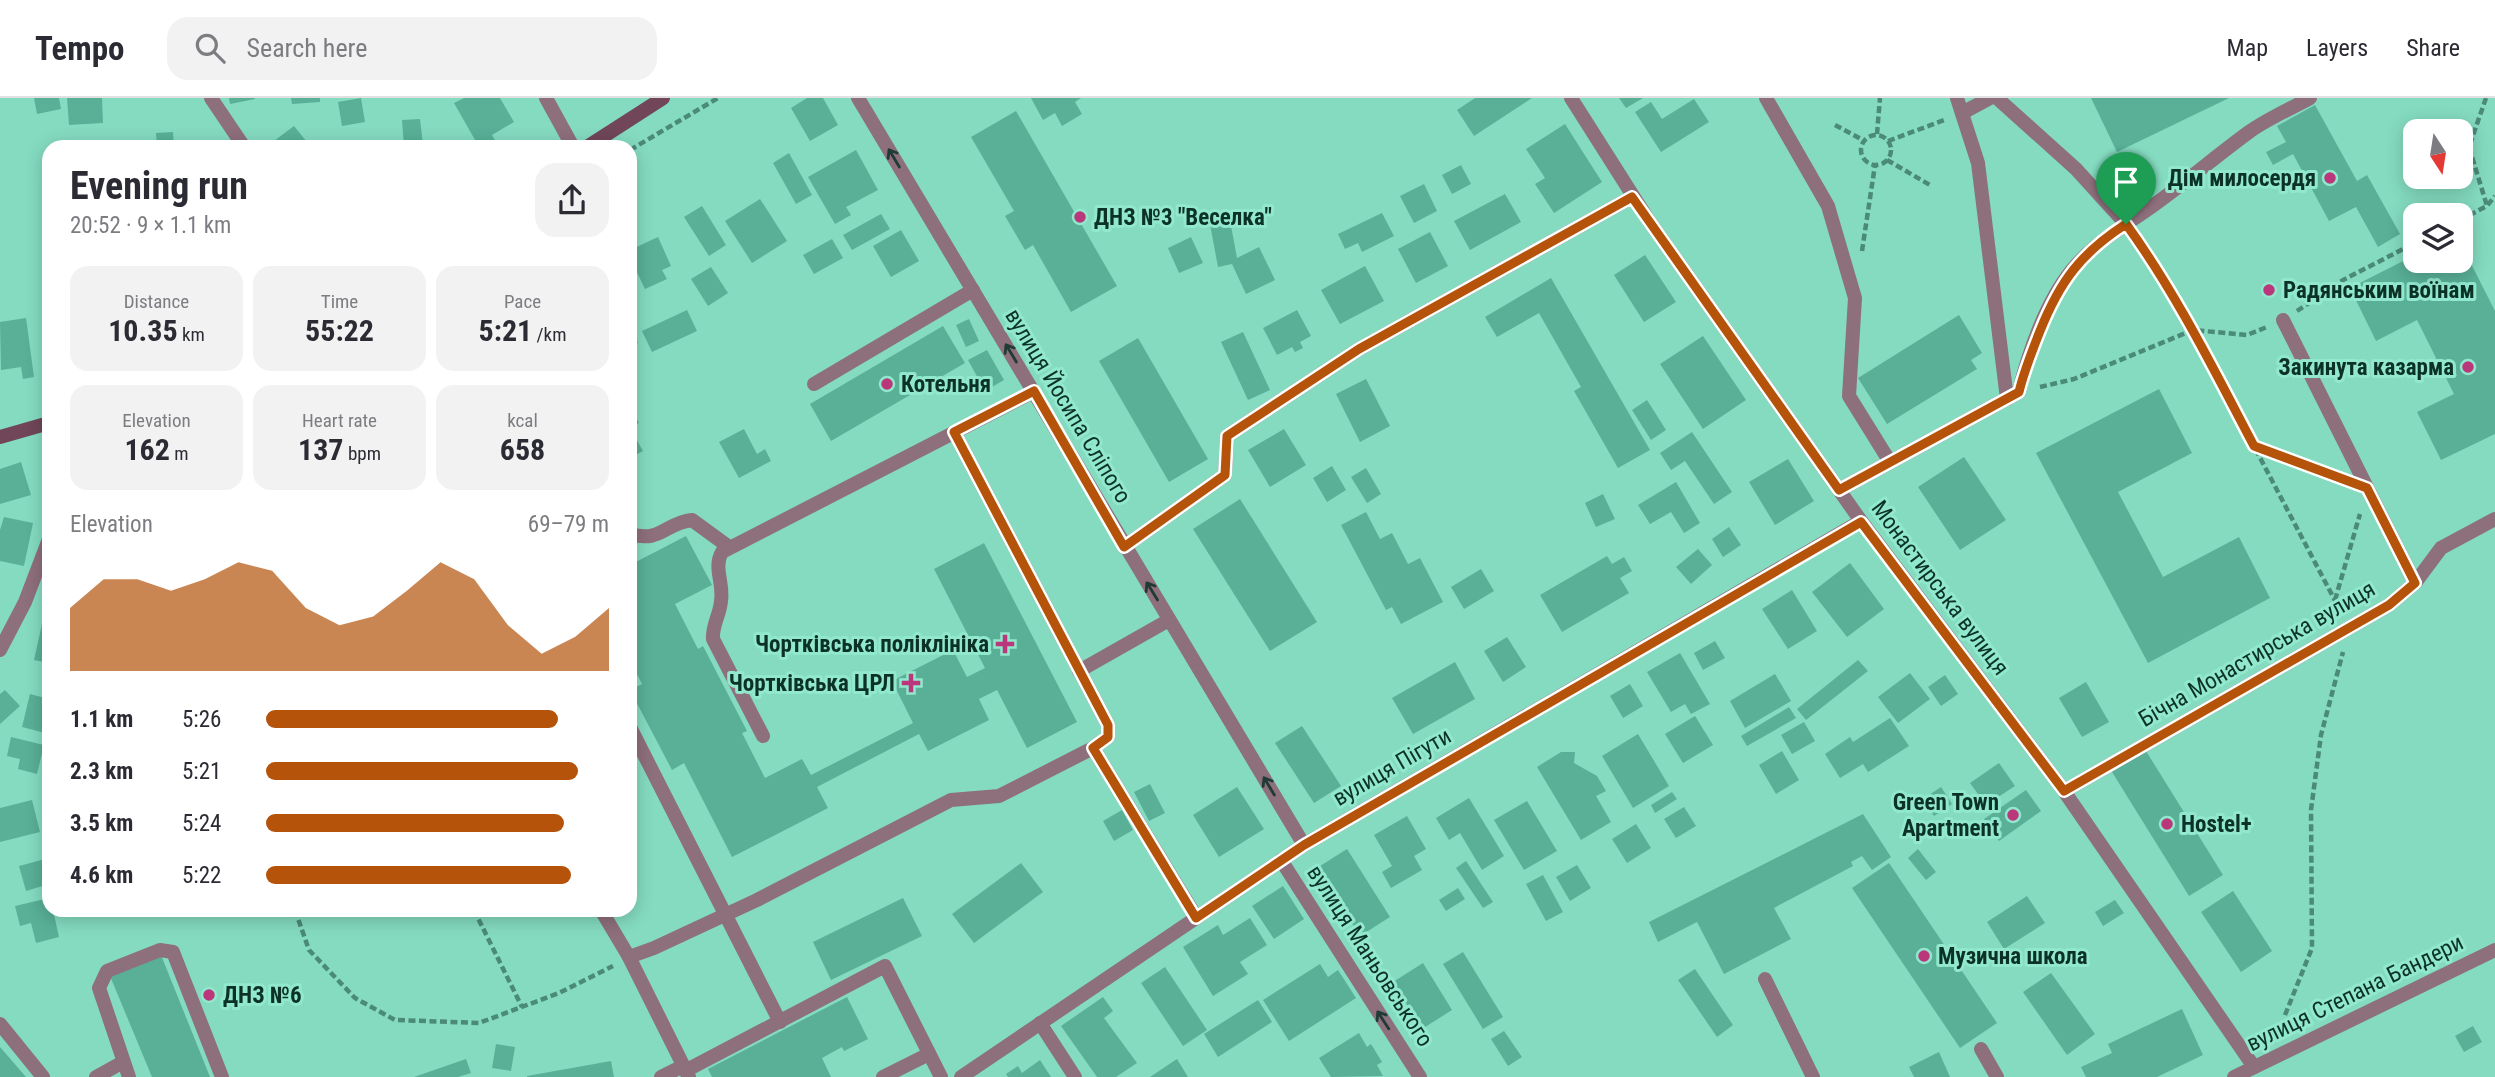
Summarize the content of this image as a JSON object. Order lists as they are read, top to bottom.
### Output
{
  "streets": {
    "street": [
      "вулиця Йосипа Сліпого",
      "Монастирська вулиця",
      "Бічна Монастирська вулиця",
      "вулиця Пігути",
      "вулиця Маньовського",
      "вулиця Степана Бандери"
    ]
  },
  "crossings": [
    ["вулиця Йосипа Сліпого", "вулиця Пігути"],
    ["Монастирська вулиця", "Бічна Монастирська вулиця"],
    ["Монастирська вулиця", "вулиця Пігути"],
    ["Монастирська вулиця", "вулиця Степана Бандери"],
    ["вулиця Пігути", "вулиця Маньовського"]
  ],
  "one_way": ["вулиця Йосипа Сліпого", "вулиця Маньовського"],
  "places": {
    "other": [
      "Дім милосердя",
      "ДНЗ №3 \"Веселка\"",
      "Радянським воїнам",
      "Закинута казарма",
      "Котельня",
      "Green Town Apartment",
      "Hostel+",
      "Музична школа",
      "ДНЗ №6"
    ],
    "health": ["Чортківська поліклініка", "Чортківська ЦРЛ"]
  },
  "north": "bottom",
  "page": {
    "header": "Tempo",
    "search": "Search here",
    "nav": ["Map", "Layers", "Share"],
    "heading": ["Evening run", "20:52 · 9 × 1.1 km"],
    "stats": [
      ["Distance", "10.35 km"],
      ["Time", "55:22"],
      ["Pace", "5:21 /km"],
      ["Elevation", "162 m"],
      ["Heart rate", "137 bpm"],
      ["kcal", "658"]
    ],
    "chart": ["Elevation", "69–79 m"],
    "list": [
      {
        "name": "1.1 km",
        "note": "5:26"
      },
      {
        "name": "2.3 km",
        "note": "5:21"
      },
      {
        "name": "3.5 km",
        "note": "5:24"
      },
      {
        "name": "4.6 km",
        "note": "5:22"
      }
    ]
  }
}
